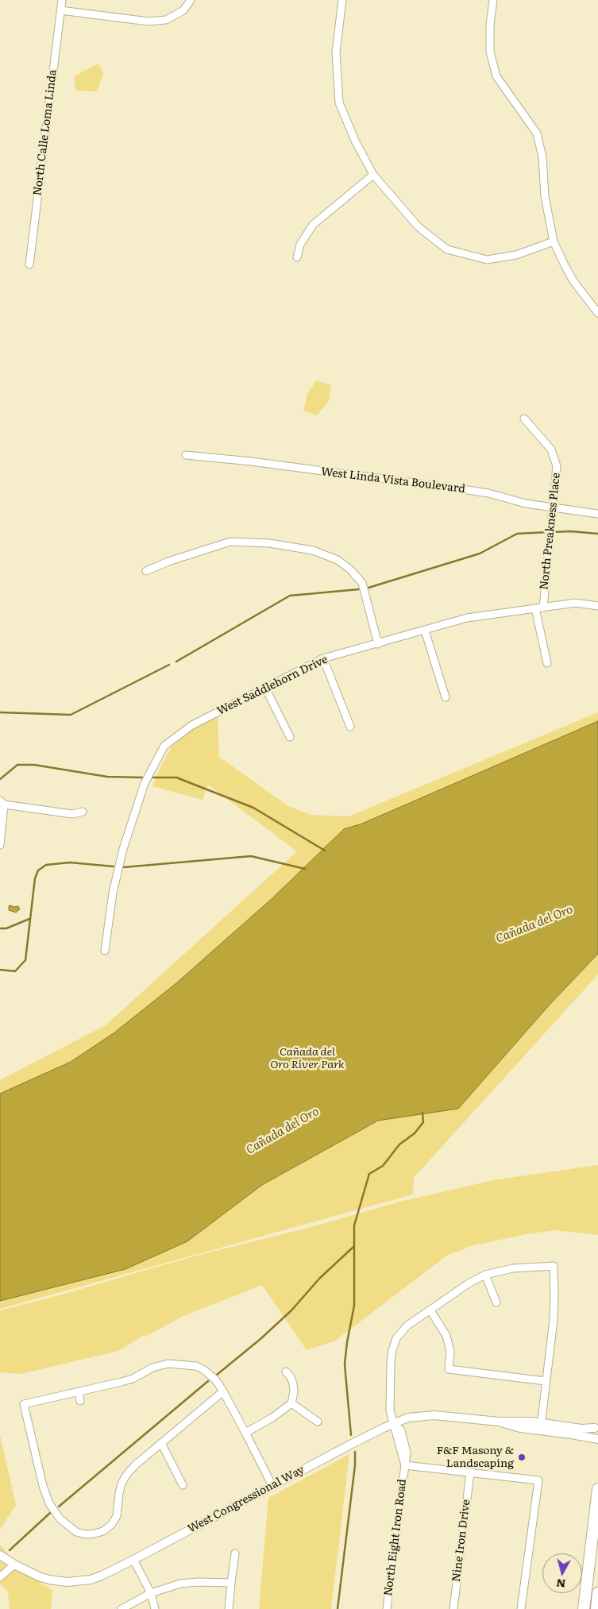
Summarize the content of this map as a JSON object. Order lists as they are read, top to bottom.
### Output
{
  "streets": {
    "street": [
      "North Calle Loma Linda",
      "West Linda Vista Boulevard",
      "North Preakness Place",
      "West Saddlehorn Drive",
      "West Congressional Way",
      "North Eight Iron Road",
      "Nine Iron Drive"
    ]
  },
  "crossings": [
    ["West Linda Vista Boulevard", "North Preakness Place"],
    ["North Preakness Place", "West Saddlehorn Drive"],
    ["West Congressional Way", "North Eight Iron Road"]
  ],
  "water": ["Cañada del Oro"],
  "parks": ["Cañada del Oro River Park"],
  "places": ["F&F Masony & Landscaping"],
  "north": "bottom"
}
